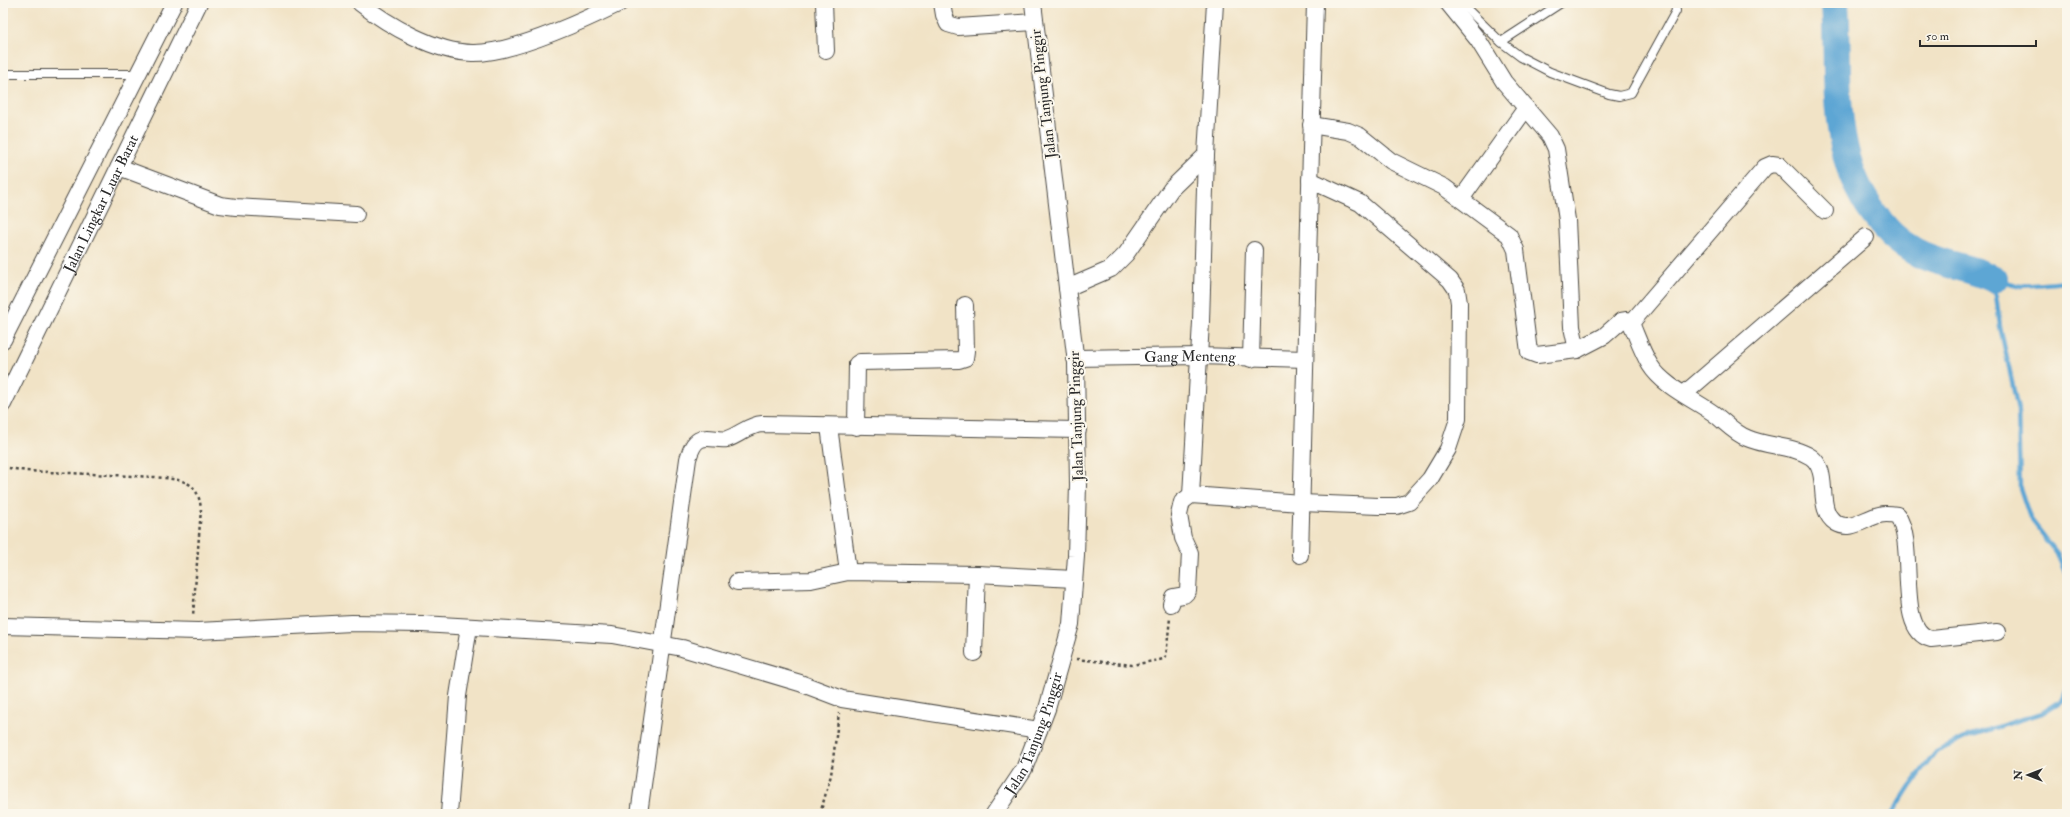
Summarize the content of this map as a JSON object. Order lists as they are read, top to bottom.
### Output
{
  "streets": {
    "street": ["Jalan Tanjung Pinggir", "Jalan Lingkar Luar Barat", "Gang Menteng"]
  },
  "crossings": [
    ["Jalan Tanjung Pinggir", "Gang Menteng"]
  ],
  "scale_bar": "50 m",
  "north": "left"
}
